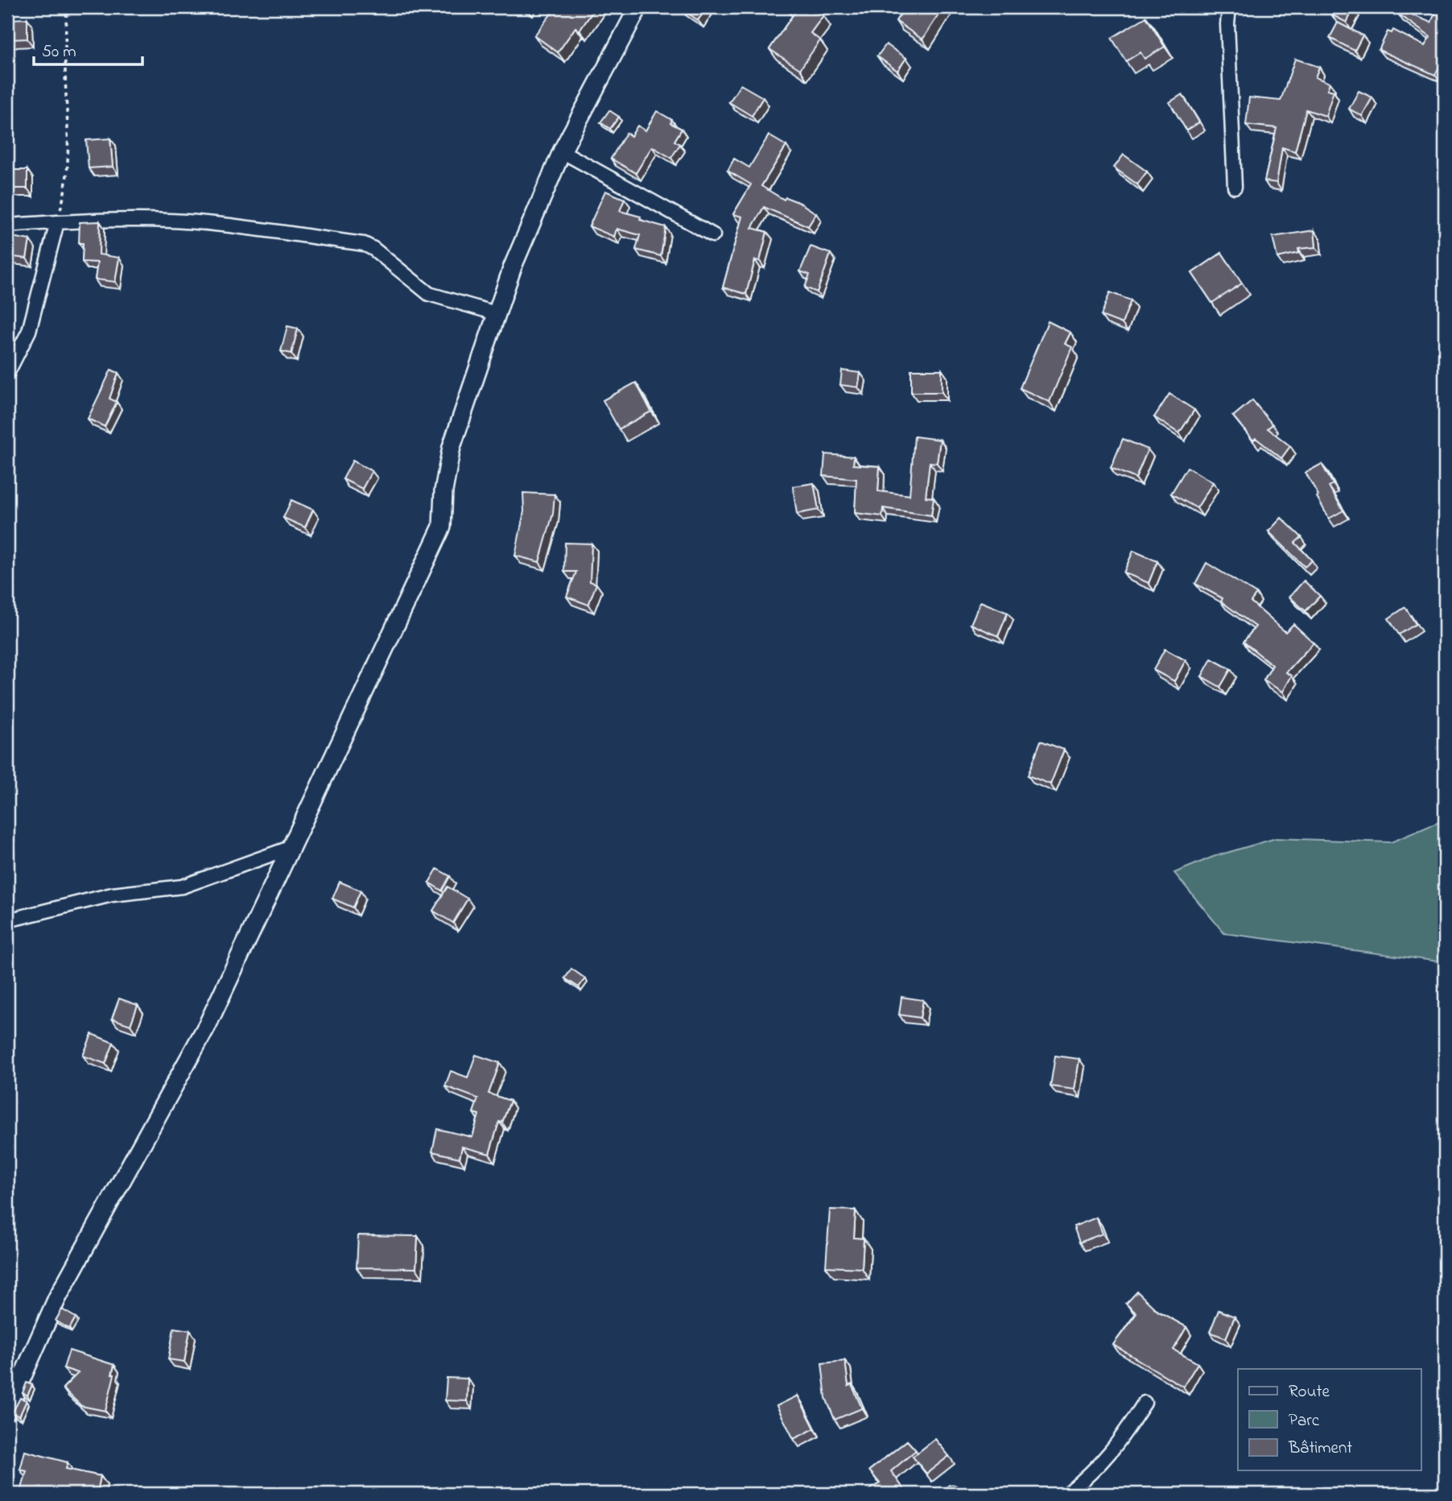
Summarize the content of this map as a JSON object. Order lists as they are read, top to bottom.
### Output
{
  "legend": ["Route", "Parc", "Bâtiment"],
  "scale_bar": "50 m"
}
